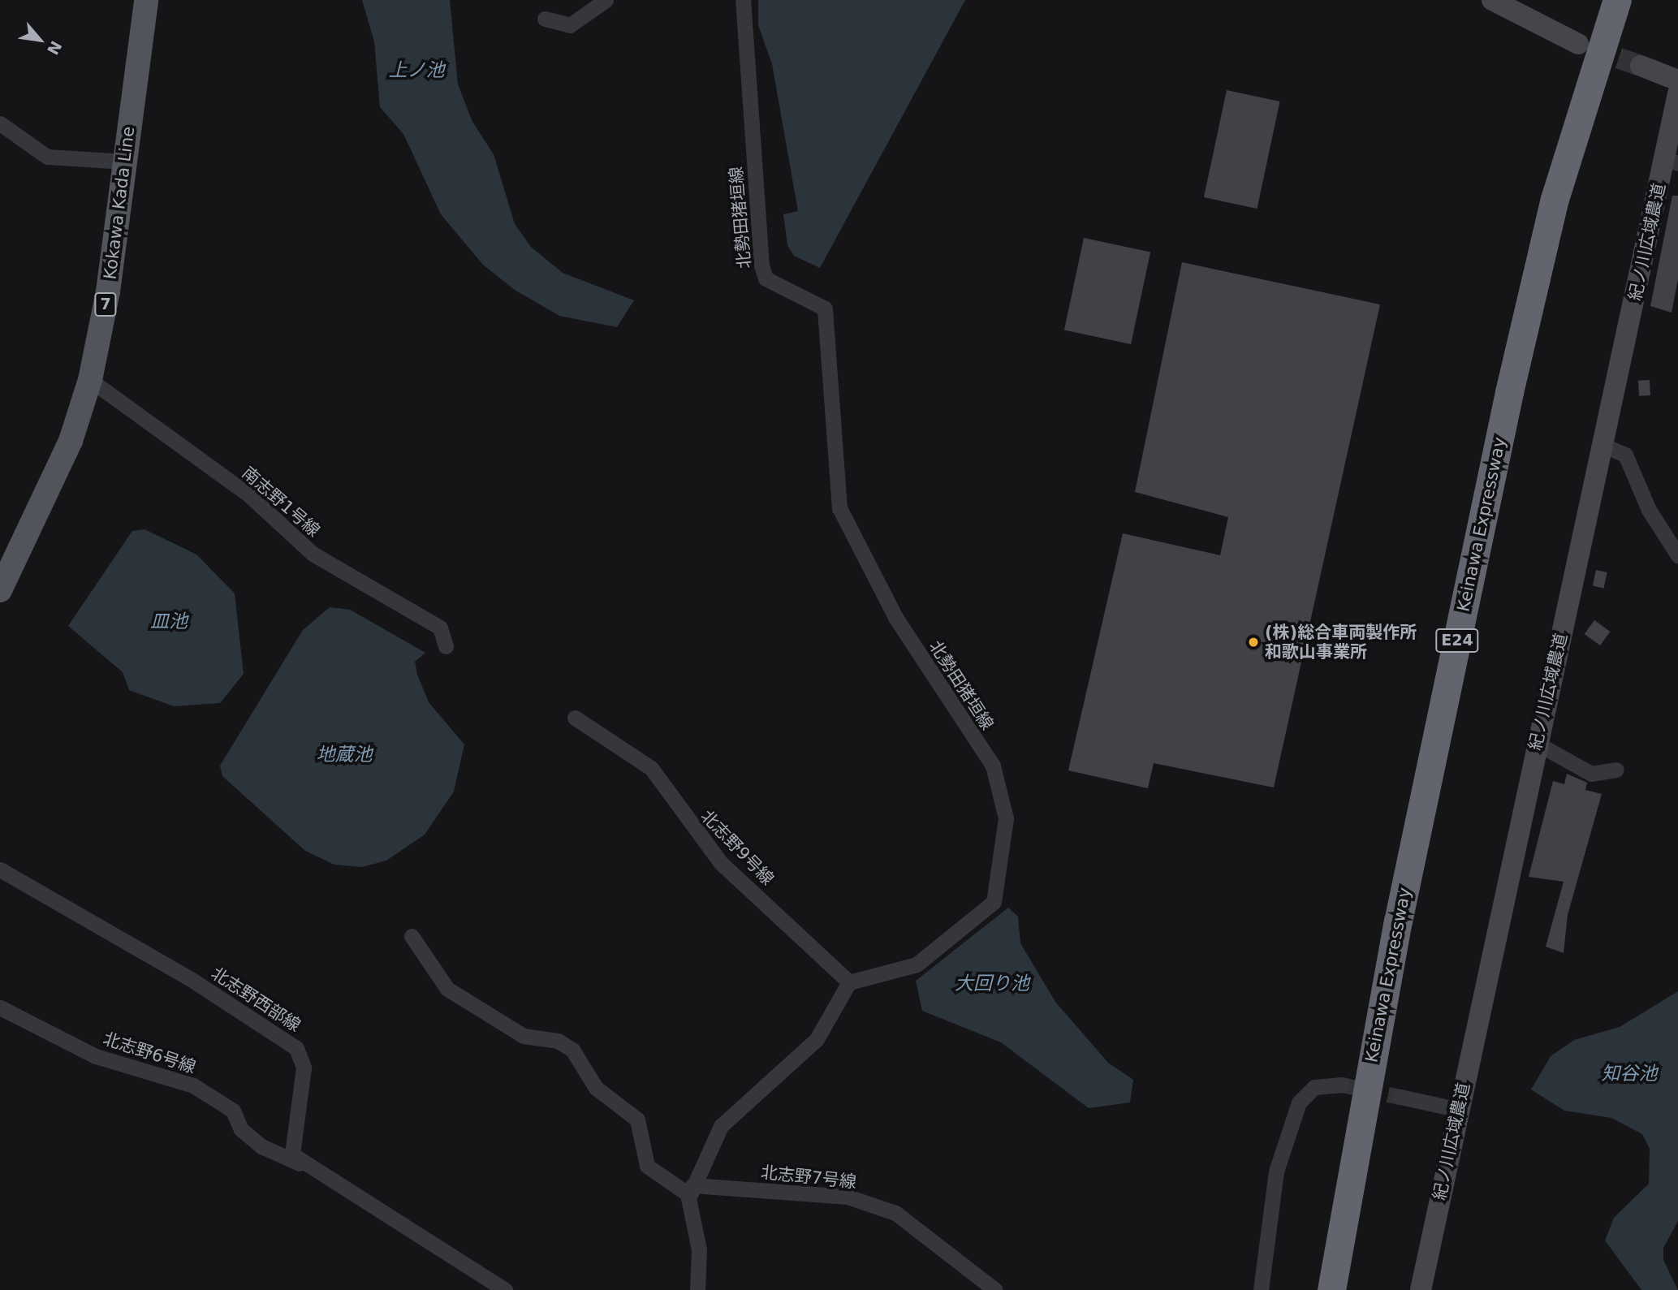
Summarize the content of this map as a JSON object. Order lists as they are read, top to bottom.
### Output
{
  "streets": {
    "highway": ["Keinawa Expressway", "E24"],
    "main road": ["Kokawa Kada Line", "7"],
    "street": [
      "北勢田猪垣線",
      "紀ノ川広域農道",
      "南志野1号線",
      "北志野9号線",
      "北志野西部線",
      "北志野6号線",
      "北志野7号線"
    ]
  },
  "crossings": [
    ["Kokawa Kada Line", "南志野1号線"],
    ["北勢田猪垣線", "北志野9号線"],
    ["北志野西部線", "北志野6号線"]
  ],
  "water": [
    "上ノ池",
    "皿池",
    "地蔵池",
    "大回り池",
    "知谷池"
  ],
  "places": ["(株)総合車両製作所 和歌山事業所"],
  "north": "bottom right"
}
